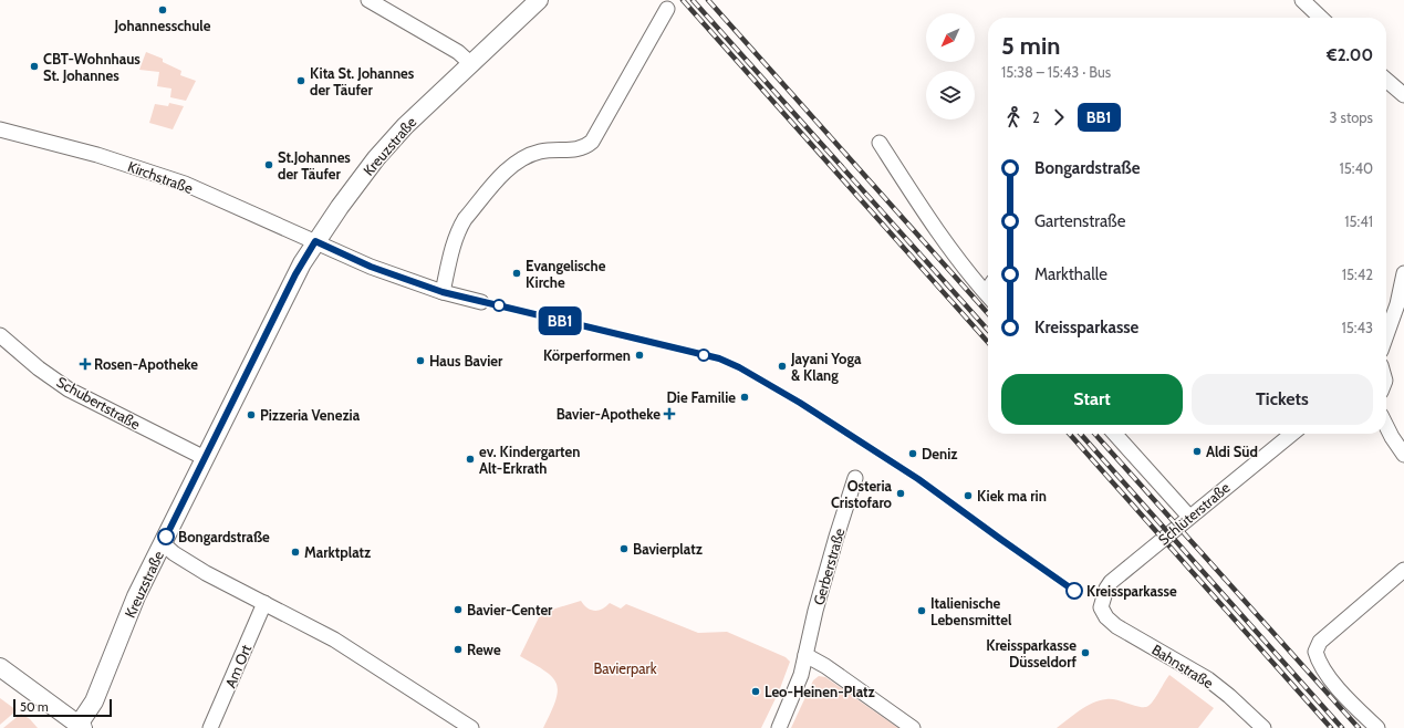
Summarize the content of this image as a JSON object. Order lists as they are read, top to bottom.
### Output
{
  "streets": {
    "main road": ["Kreuzstraße"],
    "street": [
      "Kirchstraße",
      "Schubertstraße",
      "Schlüterstraße",
      "Gerberstraße",
      "Am Ort",
      "Bahnstraße"
    ]
  },
  "crossings": [
    ["Kreuzstraße", "Kirchstraße"],
    ["Kreuzstraße", "Schubertstraße"],
    ["Schlüterstraße", "Bahnstraße"]
  ],
  "parks": ["Bavierpark"],
  "places": {
    "other": [
      "Johannesschule",
      "CBT-Wohnhaus St. Johannes",
      "Kita St. Johannes der Täufer",
      "St.Johannes der Täufer",
      "Evangelische Kirche",
      "Körperformen",
      "Haus Bavier",
      "Jayani Yoga & Klang",
      "Die Familie",
      "Pizzeria Venezia",
      "Aldi Süd",
      "Deniz",
      "ev. Kindergarten Alt-Erkrath",
      "Osteria Cristofaro",
      "Kiek ma rin",
      "Bongardstraße",
      "Bavierplatz",
      "Marktplatz",
      "Kreissparkasse",
      "Bavier-Center",
      "Italienische Lebensmittel",
      "Rewe",
      "Kreissparkasse Düsseldorf",
      "Leo-Heinen-Platz"
    ],
    "health": ["Rosen-Apotheke", "Bavier-Apotheke"]
  },
  "lines": ["bus line BB1"],
  "scale_bar": "50 m",
  "north": "bottom left",
  "page": {
    "on_map": "BB1",
    "heading": ["5 min", "15:38 – 15:43 · Bus", "€2.00"],
    "legs": ["2", "BB1", "3 stops"],
    "list": [
      {
        "name": "Bongardstraße",
        "value": "15:40"
      },
      {
        "name": "Gartenstraße",
        "value": "15:41"
      },
      {
        "name": "Markthalle",
        "value": "15:42"
      },
      {
        "name": "Kreissparkasse",
        "value": "15:43"
      }
    ],
    "buttons": ["Start", "Tickets"],
    "scale": "50 m"
  }
}
